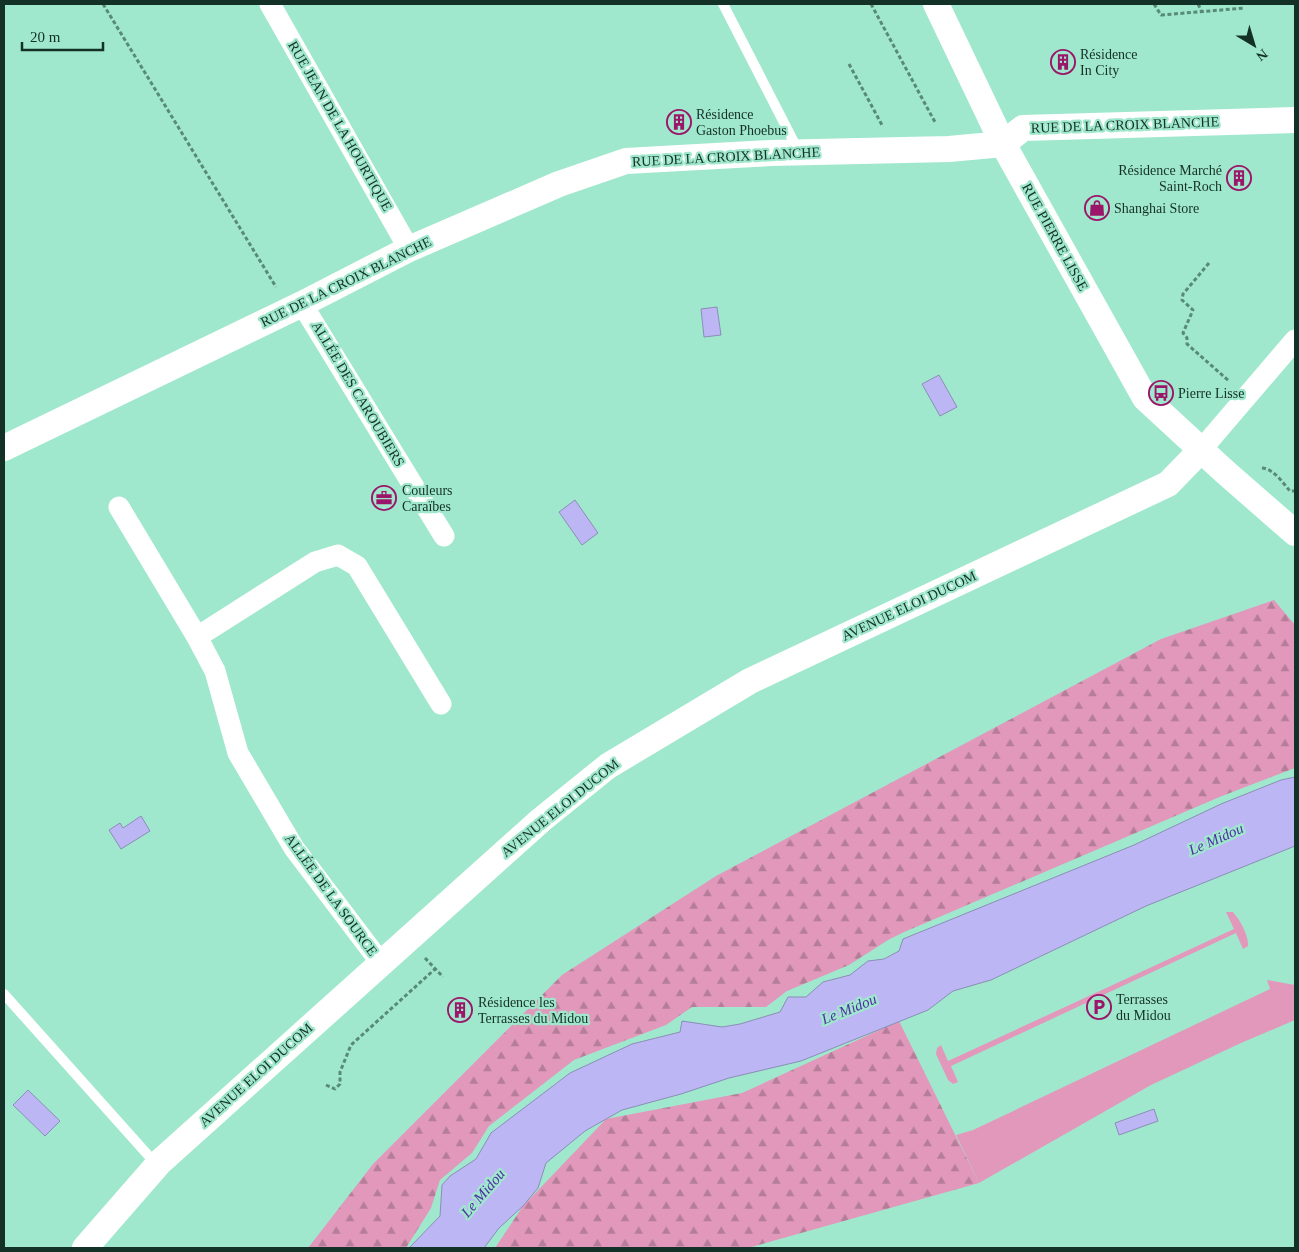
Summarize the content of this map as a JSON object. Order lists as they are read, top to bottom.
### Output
{
  "streets": {
    "street": [
      "RUE DE LA CROIX BLANCHE",
      "RUE JEAN DE LA HOURTIQUE",
      "RUE PIERRE LISSE",
      "ALLÉE DES CAROUBIERS",
      "AVENUE ELOI DUCOM",
      "ALLÉE DE LA SOURCE"
    ]
  },
  "crossings": [
    ["RUE DE LA CROIX BLANCHE", "RUE JEAN DE LA HOURTIQUE"],
    ["RUE DE LA CROIX BLANCHE", "RUE PIERRE LISSE"],
    ["RUE DE LA CROIX BLANCHE", "ALLÉE DES CAROUBIERS"],
    ["RUE PIERRE LISSE", "AVENUE ELOI DUCOM"],
    ["AVENUE ELOI DUCOM", "ALLÉE DE LA SOURCE"]
  ],
  "water": ["Le Midou"],
  "places": {
    "building": [
      "Résidence In City",
      "Résidence Gaston Phoebus",
      "Résidence Marché Saint-Roch",
      "Résidence les Terrasses du Midou"
    ],
    "shop": ["Shanghai Store"],
    "bus stop": ["Pierre Lisse"],
    "office": ["Couleurs Caraïbes"],
    "parking": ["Terrasses du Midou"]
  },
  "scale_bar": "20 m",
  "north": "bottom right"
}
